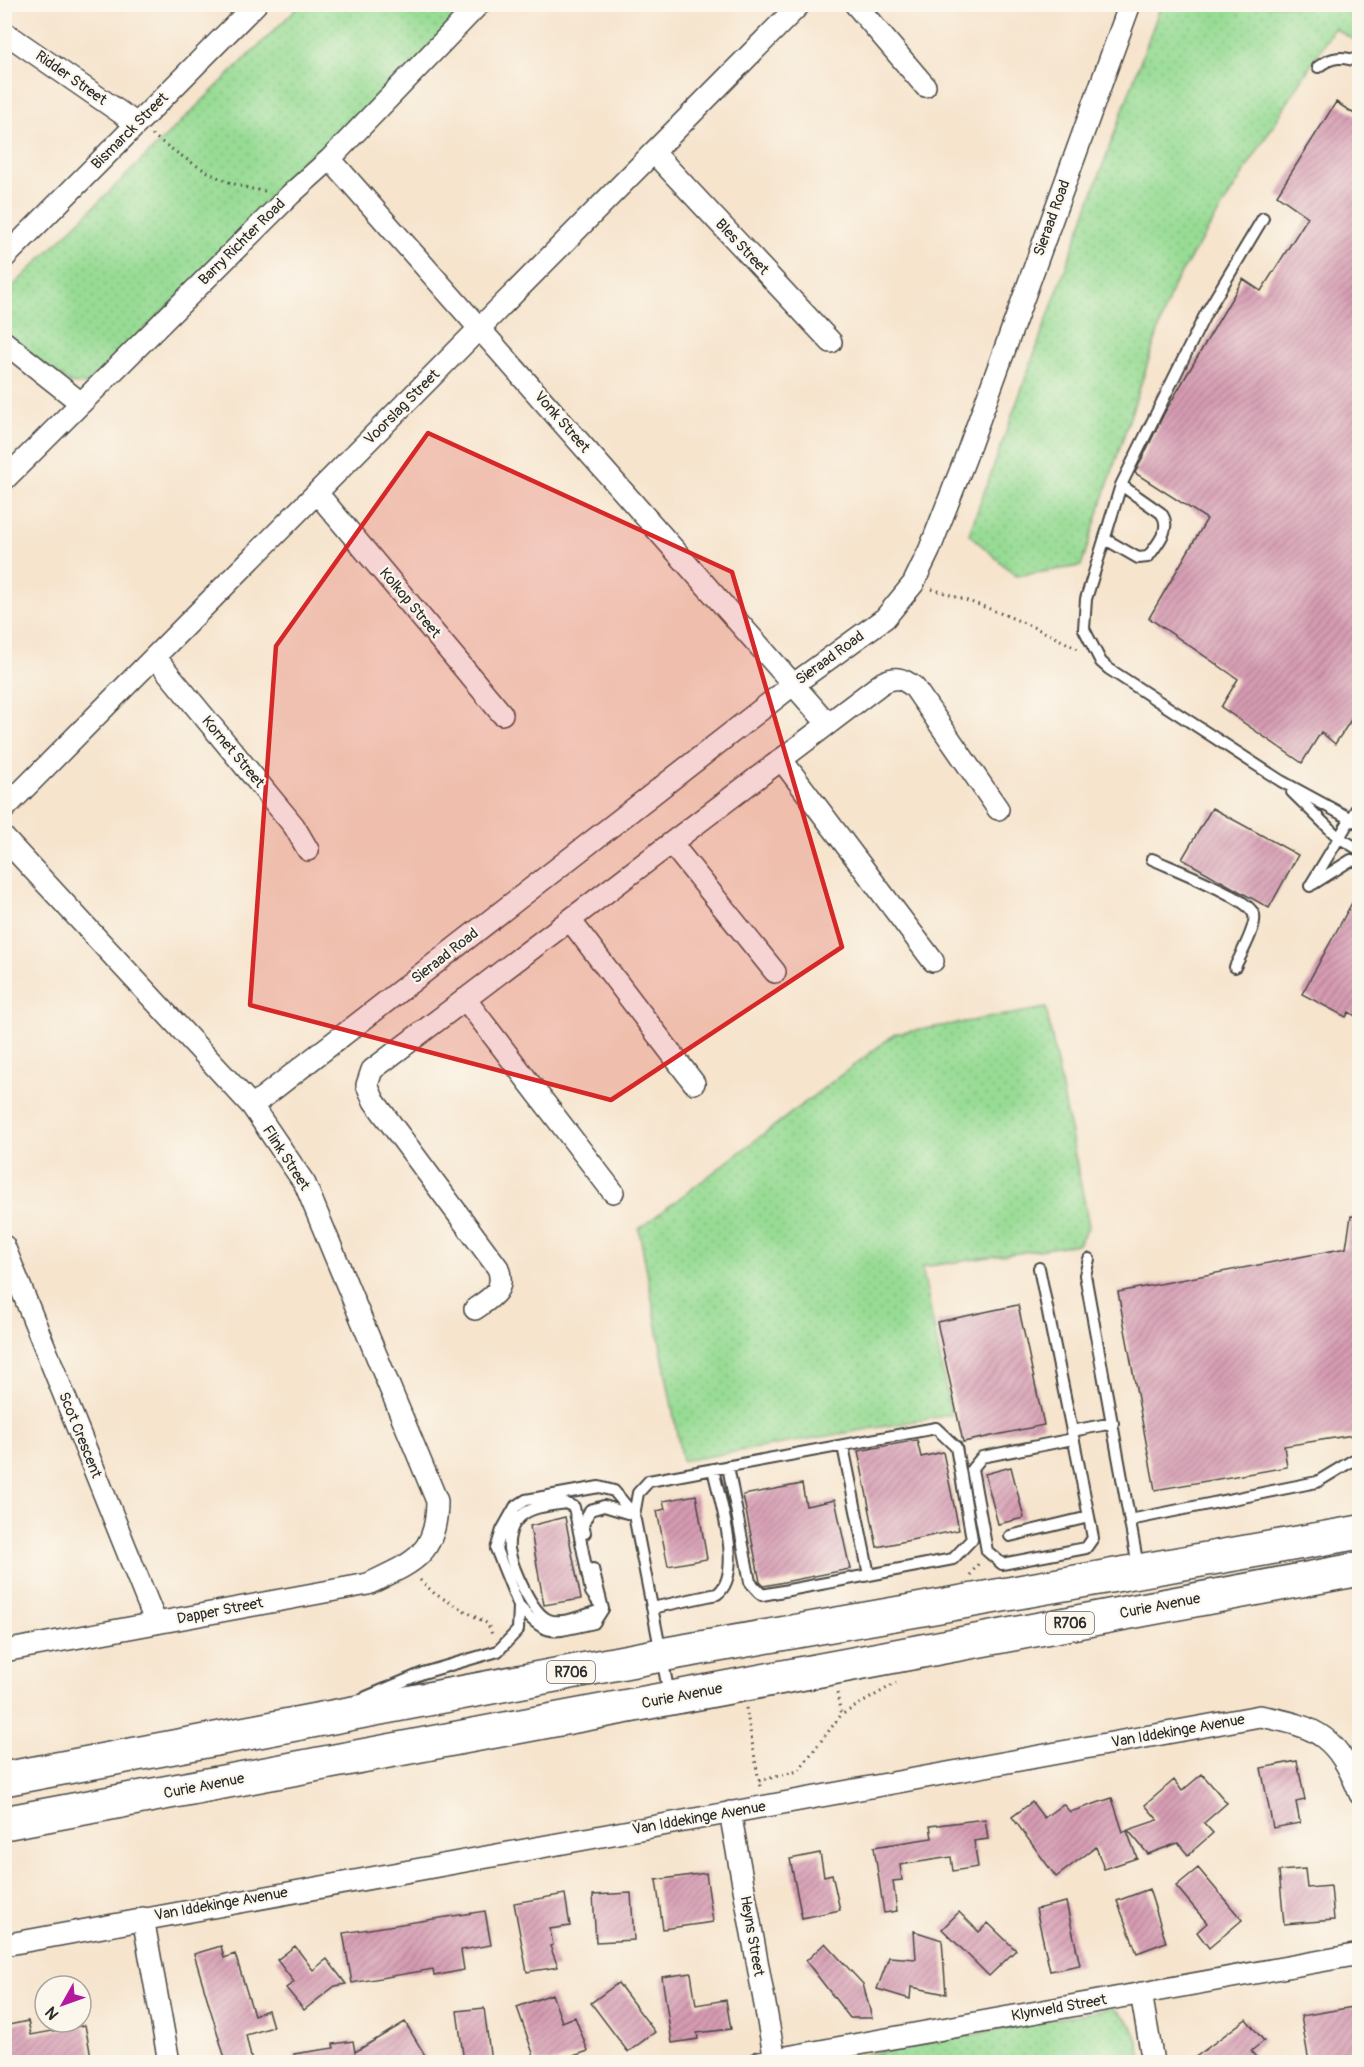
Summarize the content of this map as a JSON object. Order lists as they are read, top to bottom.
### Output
{
  "streets": {
    "main road": ["Curie Avenue", "R706"],
    "street": [
      "Ridder Street",
      "Bismarck Street",
      "Sieraad Road",
      "Barry Richter Road",
      "Bles Street",
      "Voorslag Street",
      "Vonk Street",
      "Kolkop Street",
      "Kornet Street",
      "Flink Street",
      "Scot Crescent",
      "Dapper Street",
      "Van Iddekinge Avenue",
      "Heyns Street",
      "Klynveld Street"
    ]
  },
  "crossings": [
    ["Ridder Street", "Bismarck Street"],
    ["Sieraad Road", "Vonk Street"],
    ["Sieraad Road", "Flink Street"],
    ["Barry Richter Road", "Vonk Street"],
    ["Bles Street", "Voorslag Street"],
    ["Voorslag Street", "Vonk Street"],
    ["Voorslag Street", "Kolkop Street"],
    ["Voorslag Street", "Kornet Street"],
    ["Flink Street", "Dapper Street"],
    ["Scot Crescent", "Dapper Street"],
    ["Van Iddekinge Avenue", "Heyns Street"],
    ["Heyns Street", "Klynveld Street"]
  ],
  "north": "bottom left"
}
